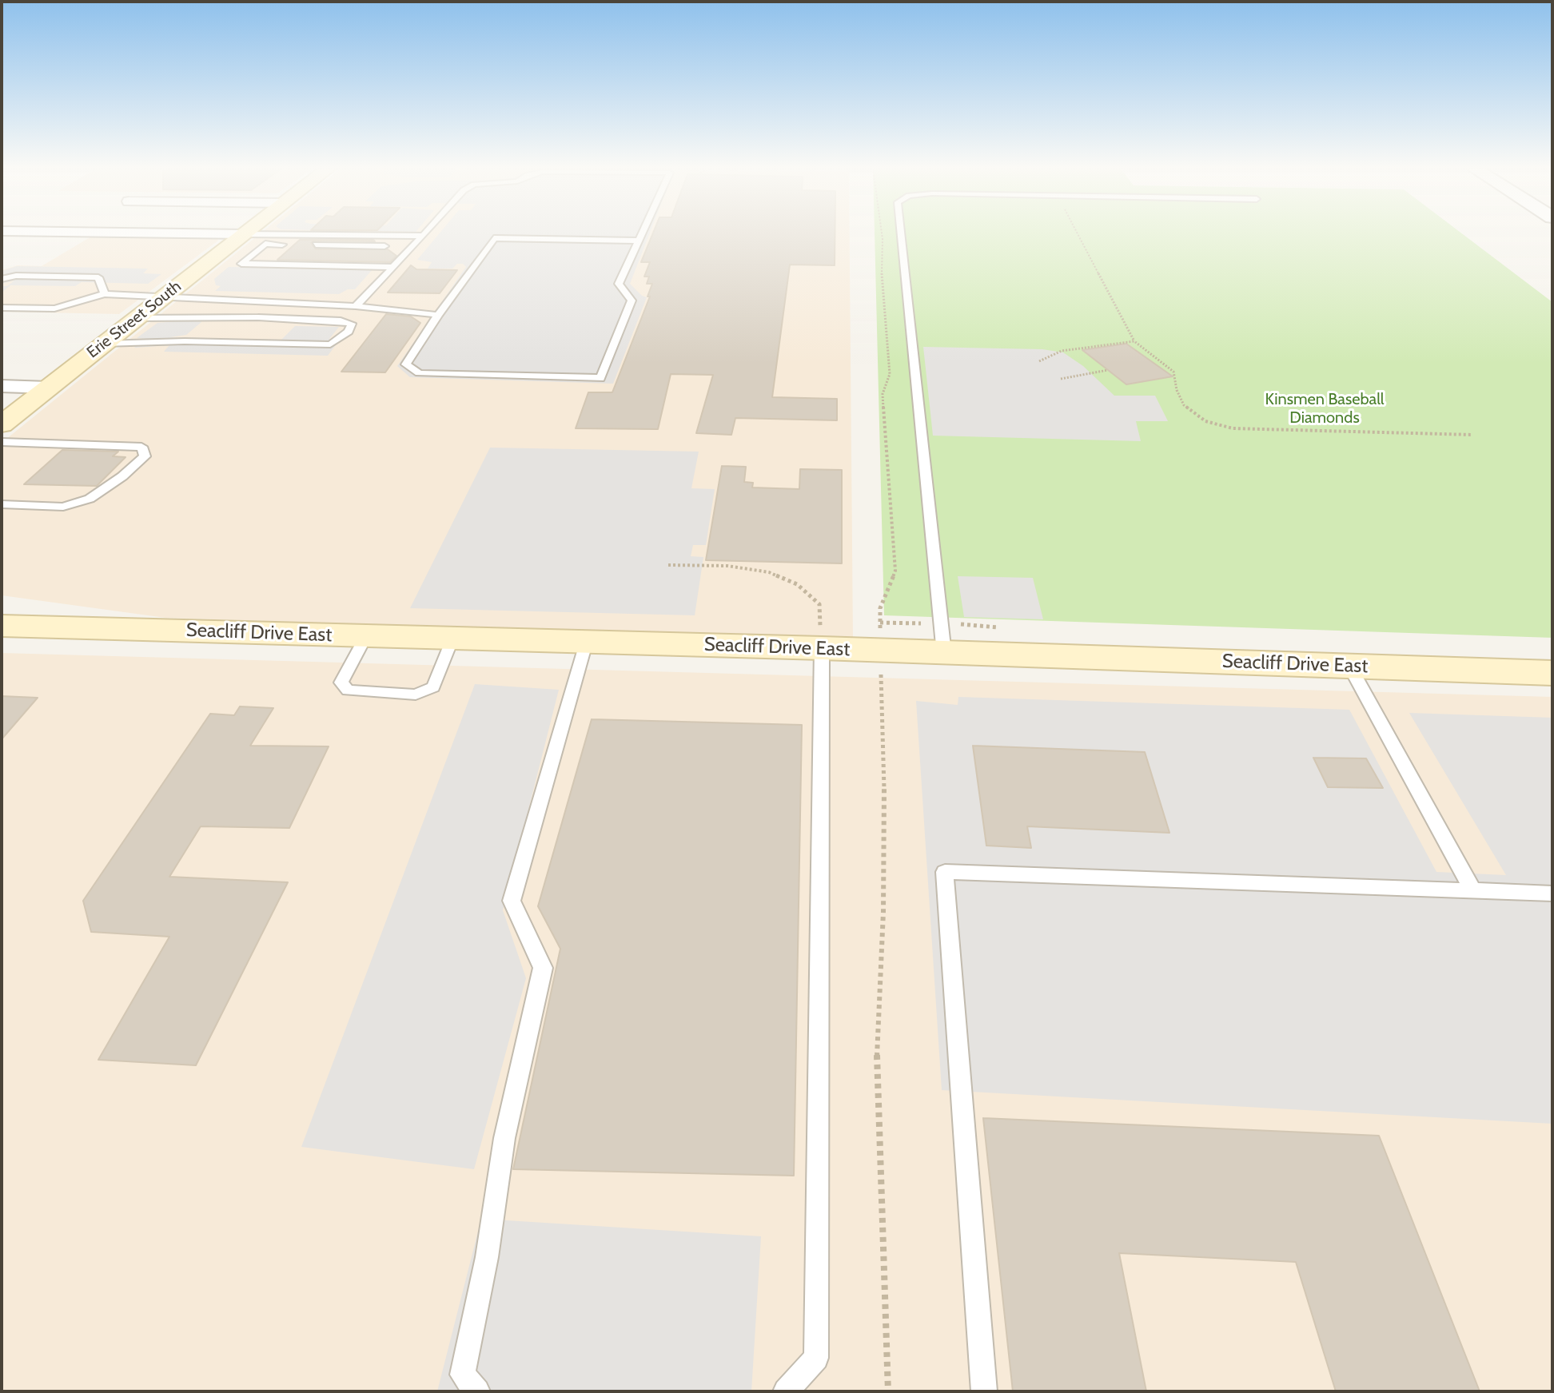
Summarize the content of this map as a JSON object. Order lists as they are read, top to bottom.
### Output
{
  "streets": {
    "main road": ["Erie Street South", "Seacliff Drive East"]
  },
  "parks": ["Kinsmen Baseball Diamonds"]
}
